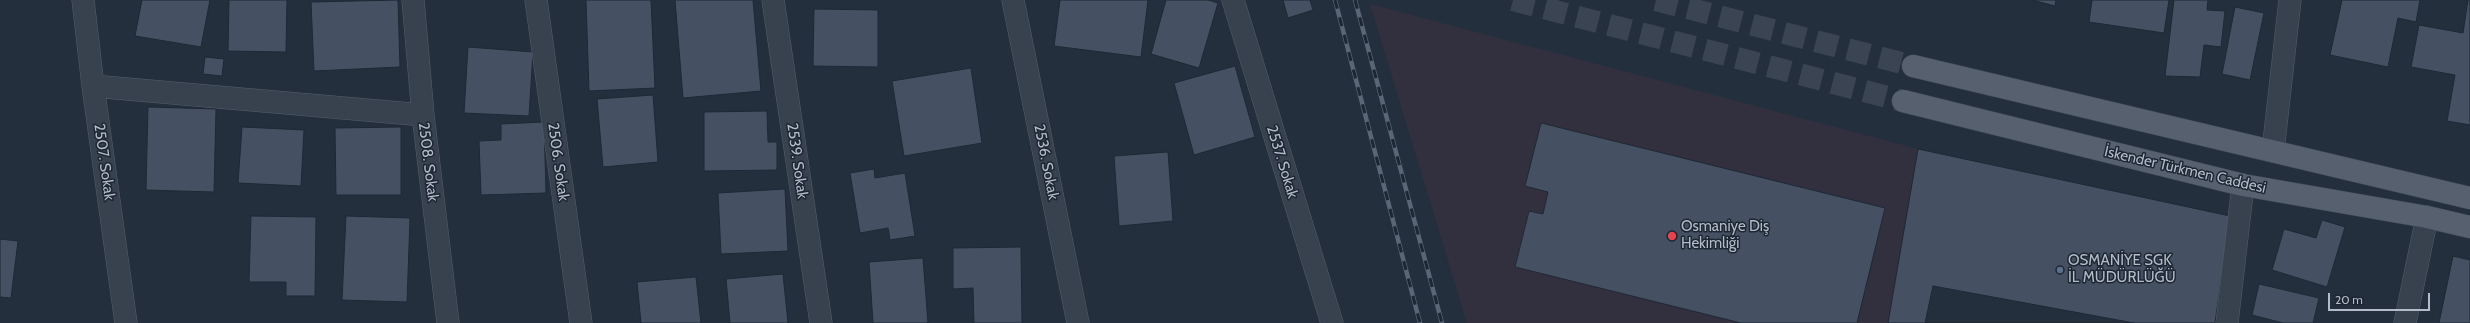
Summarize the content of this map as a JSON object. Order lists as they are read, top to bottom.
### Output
{
  "streets": {
    "main road": ["İskender Türkmen Caddesi"],
    "street": [
      "2539. Sokak",
      "2507. Sokak",
      "2508. Sokak",
      "2506. Sokak",
      "2536. Sokak",
      "2537. Sokak"
    ]
  },
  "places": ["Osmaniye Diş Hekimliği", "OSMANİYE SGK İL MÜDÜRLÜĞÜ"],
  "scale_bar": "20 m"
}
